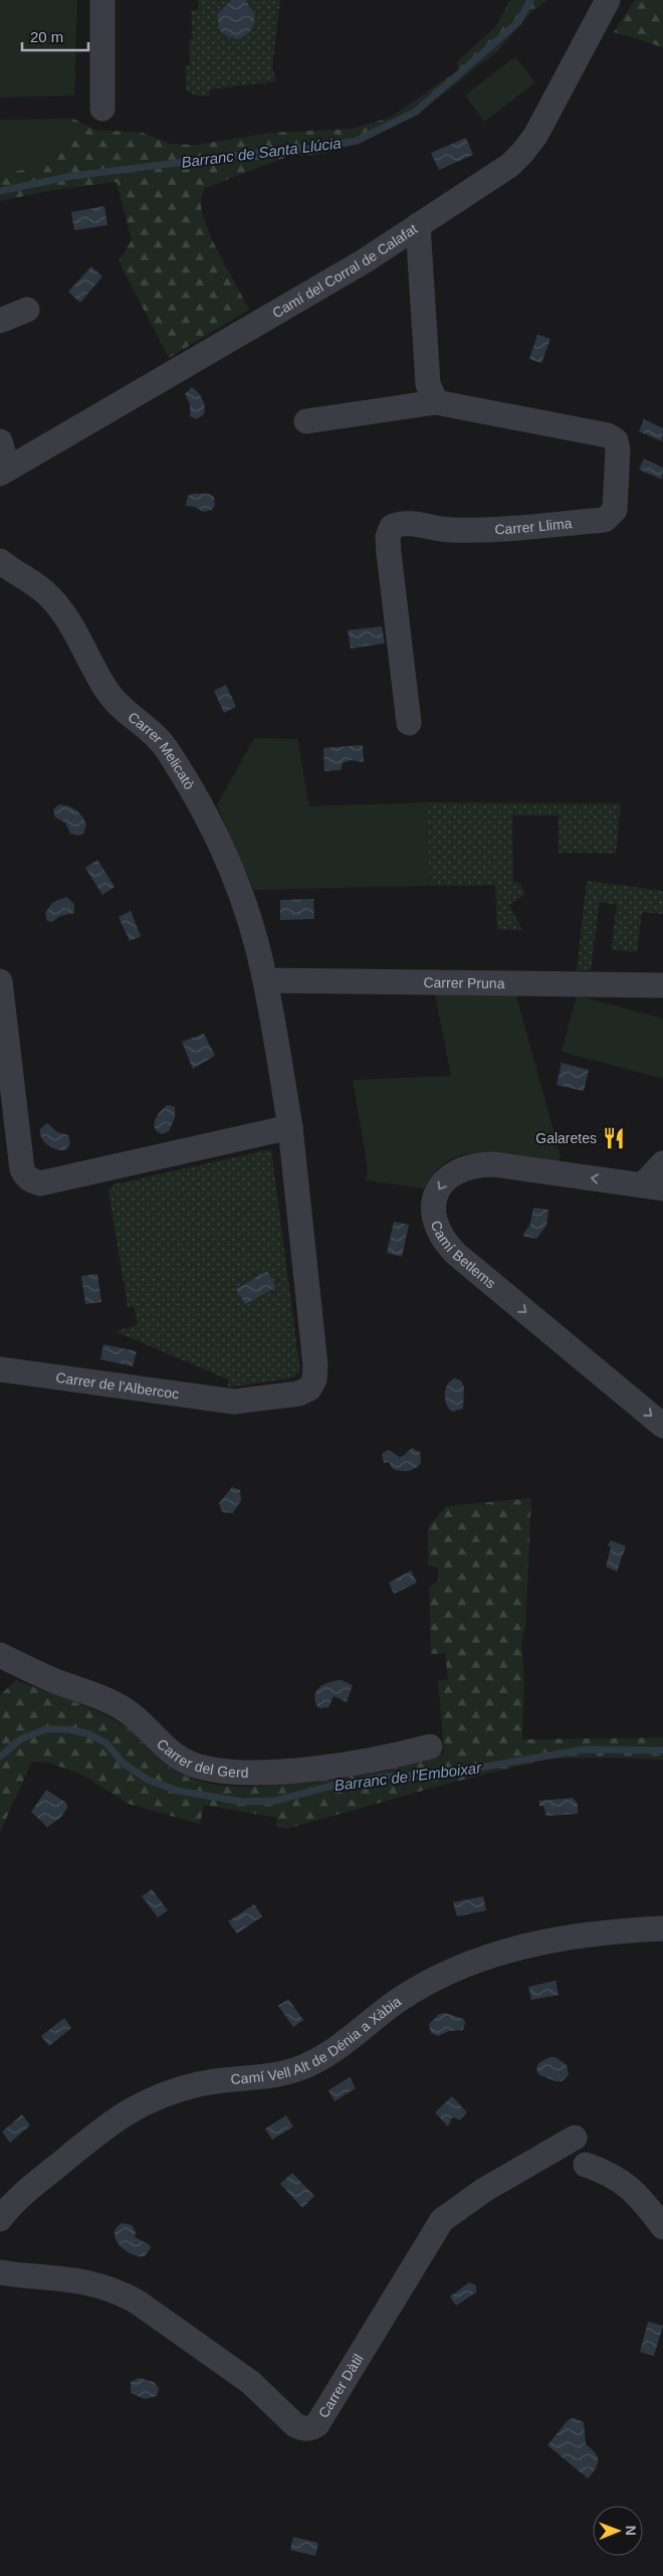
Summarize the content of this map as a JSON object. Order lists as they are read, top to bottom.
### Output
{
  "streets": {
    "street": [
      "Camí del Corral de Calafat",
      "Carrer Llima",
      "Carrer Melicatò",
      "Carrer Pruna",
      "Camí Betlems",
      "Carrer de l'Albercoc",
      "Carrer del Gerd",
      "Camí Vell Alt de Dénia a Xàbia",
      "Carrer Dàtil"
    ]
  },
  "crossings": [
    ["Carrer Melicatò", "Carrer Pruna"],
    ["Carrer Melicatò", "Carrer de l'Albercoc"]
  ],
  "water": ["Barranc de Santa Llúcia", "Barranc de l'Emboixar"],
  "places": {
    "restaurant": ["Galaretes"]
  },
  "scale_bar": "20 m",
  "north": "right"
}
